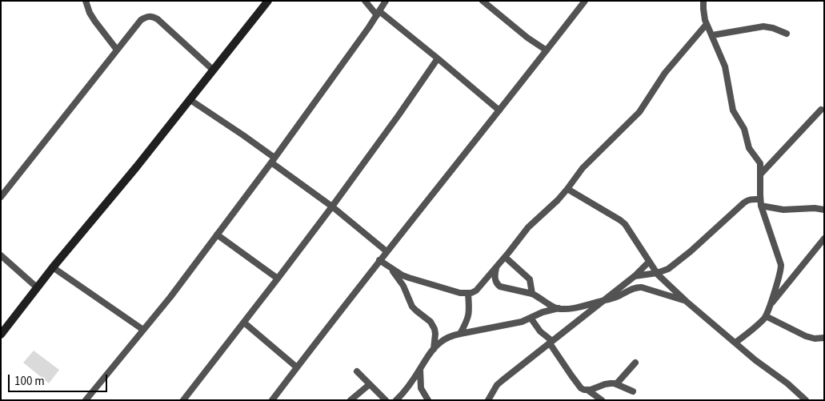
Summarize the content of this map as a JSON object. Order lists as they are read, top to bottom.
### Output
{
  "scale_bar": "100 m"
}
